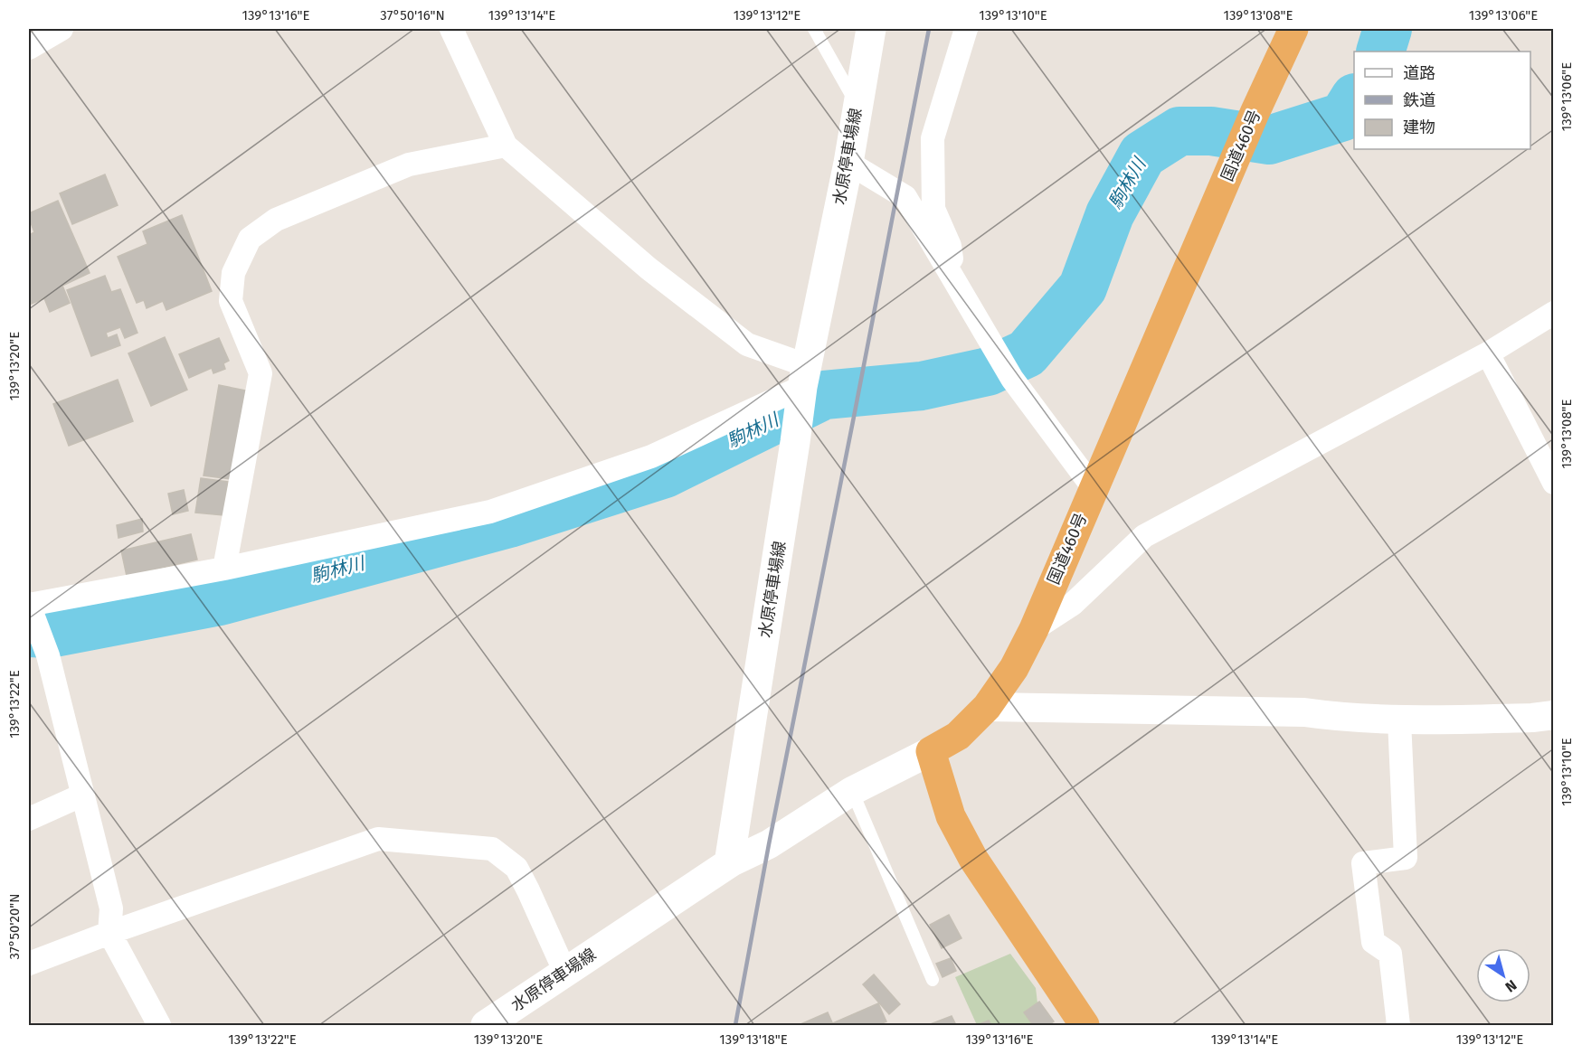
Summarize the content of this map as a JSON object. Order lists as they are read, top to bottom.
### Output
{
  "streets": {
    "highway": ["国道460号"],
    "main road": ["水原停車場線"]
  },
  "water": ["駒林川"],
  "legend": ["道路", "鉄道", "建物"],
  "north": "bottom right",
  "coordinates": [
    "139°13'16\"E",
    "37°50'16\"N",
    "139°13'14\"E",
    "139°13'12\"E",
    "139°13'10\"E",
    "139°13'08\"E",
    "139°13'06\"E",
    "139°13'20\"E",
    "139°13'22\"E",
    "37°50'20\"N",
    "139°13'18\"E"
  ]
}
